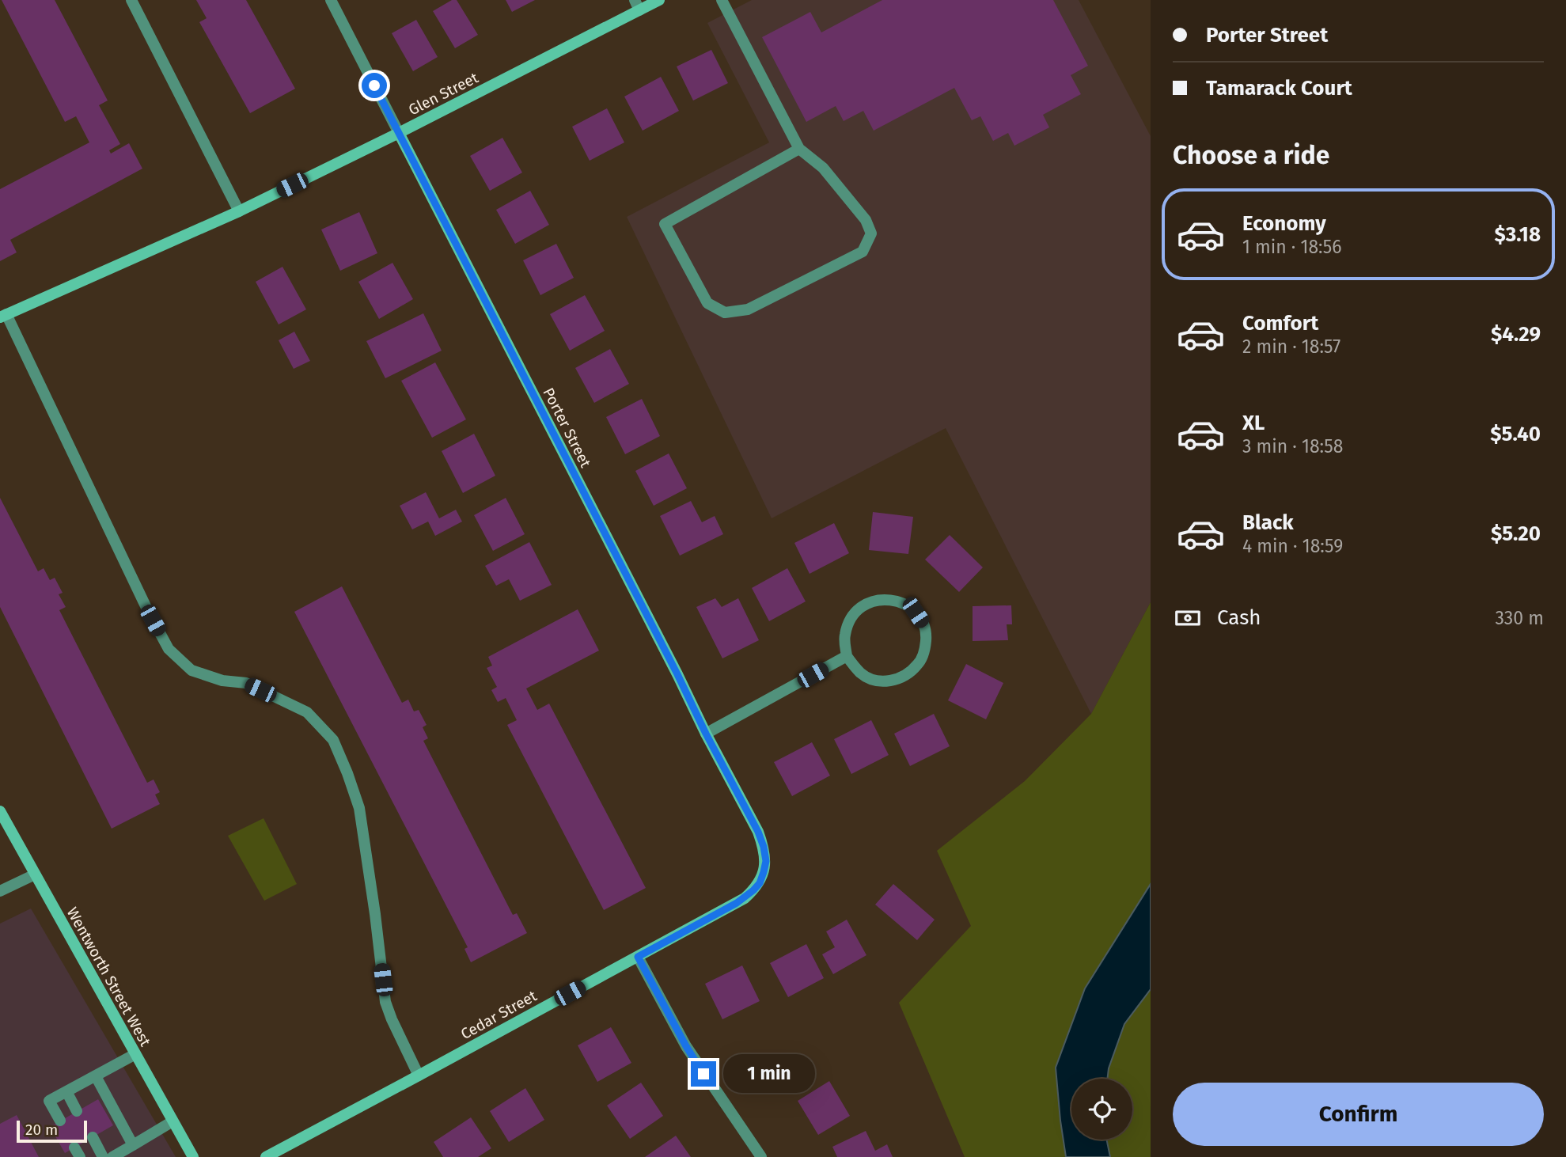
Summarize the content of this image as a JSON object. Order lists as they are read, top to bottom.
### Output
{
  "streets": {
    "street": [
      "Glen Street",
      "Porter Street",
      "Wentworth Street West",
      "Cedar Street"
    ]
  },
  "crossings": [
    ["Glen Street", "Porter Street"],
    ["Porter Street", "Cedar Street"]
  ],
  "scale_bar": "20 m",
  "page": {
    "banner": ["Porter Street", "Tamarack Court"],
    "heading": "Choose a ride",
    "list": [
      {
        "name": "Economy",
        "note": "1 min · 18:56",
        "value": "$3.18"
      },
      {
        "name": "Comfort",
        "note": "2 min · 18:57",
        "value": "$4.29"
      },
      {
        "name": "XL",
        "note": "3 min · 18:58",
        "value": "$5.40"
      },
      {
        "name": "Black",
        "note": "4 min · 18:59",
        "value": "$5.20"
      }
    ],
    "pay": ["Cash", "330 m"],
    "bubble": "1 min",
    "buttons": "Confirm",
    "scale": "20 m"
  }
}
